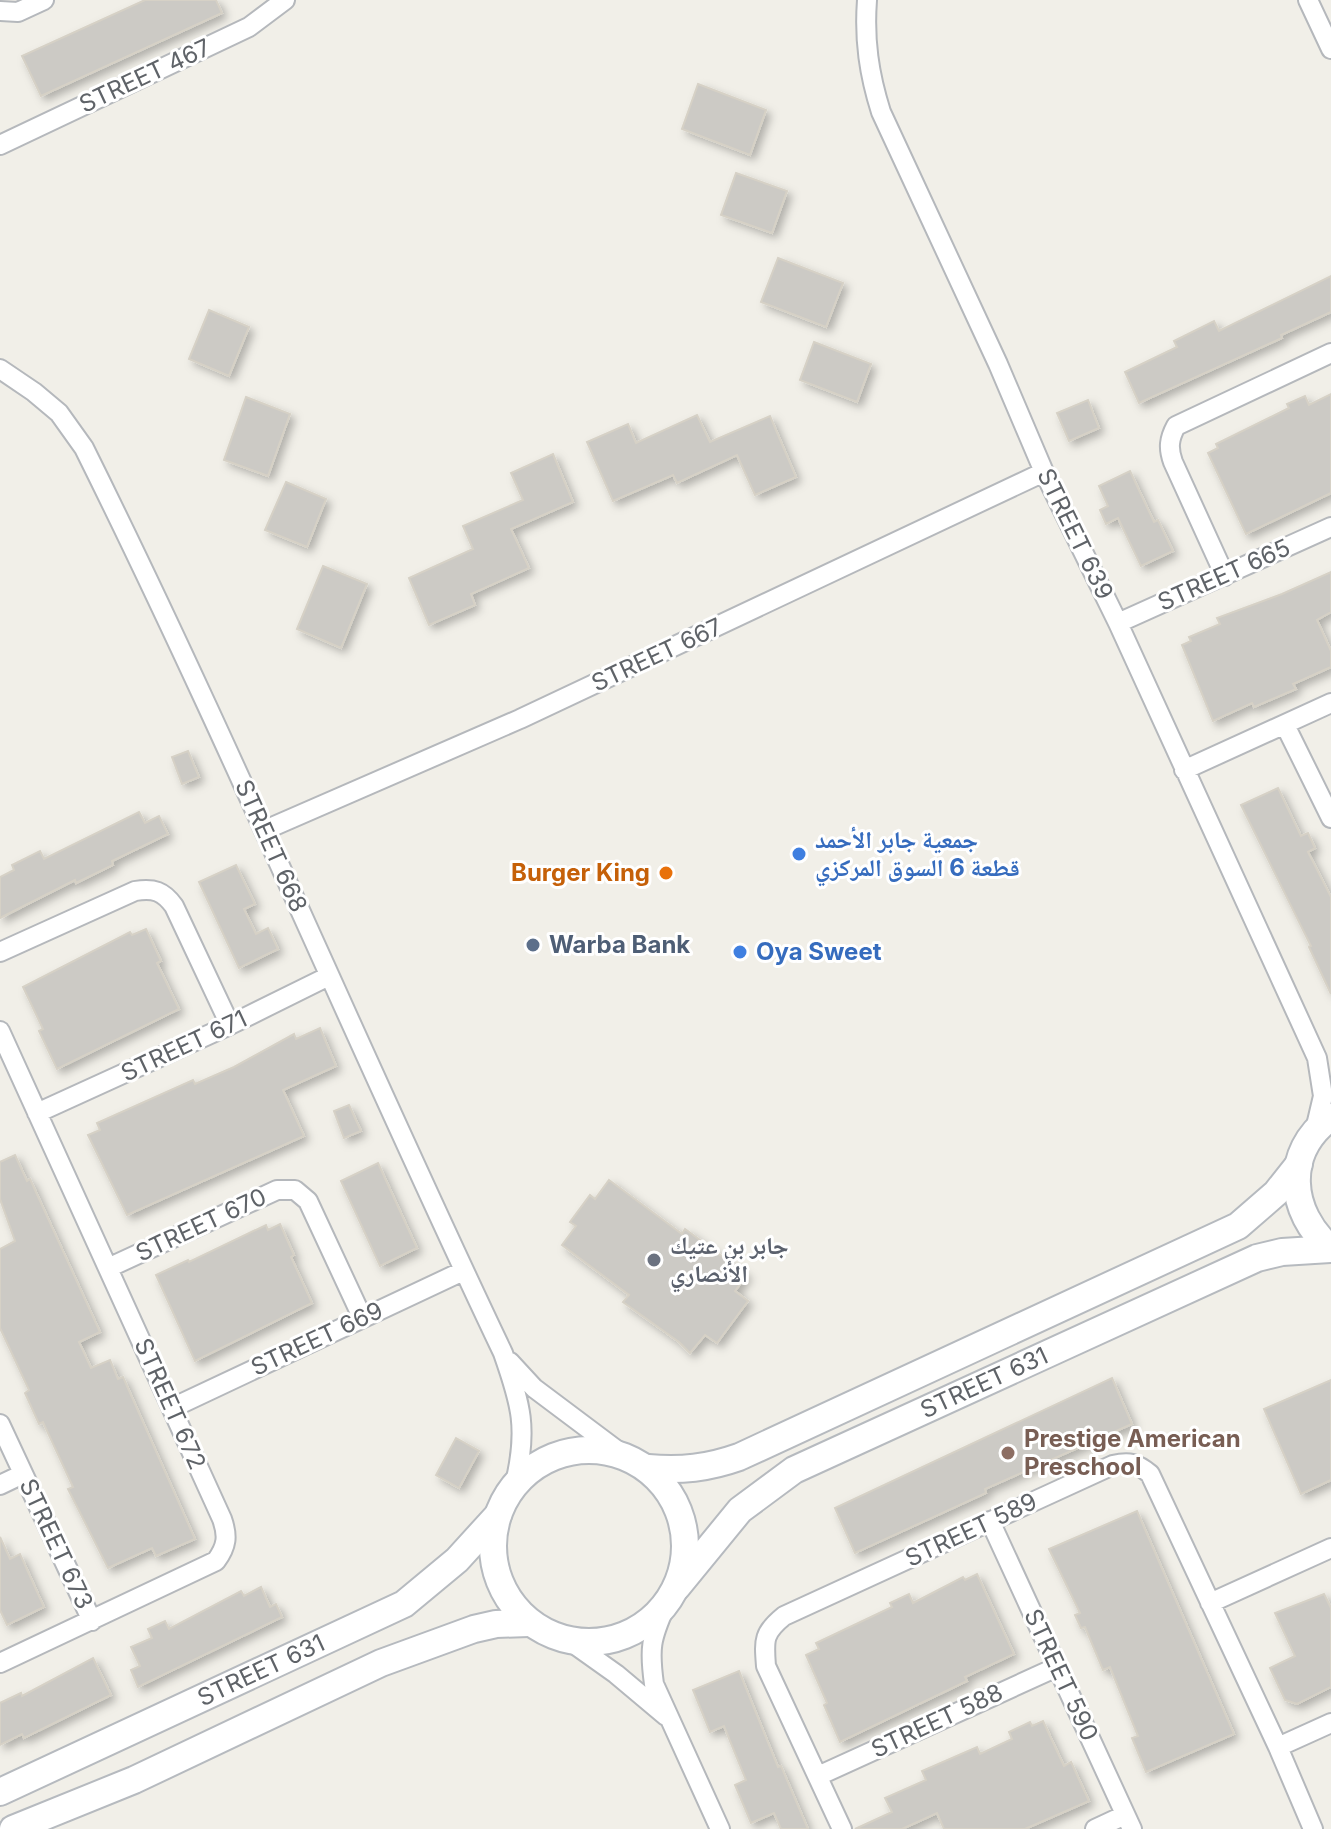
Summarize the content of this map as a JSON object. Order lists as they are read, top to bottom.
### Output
{
  "streets": {
    "main road": ["STREET 631"],
    "street": [
      "STREET 467",
      "STREET 639",
      "STREET 665",
      "STREET 667",
      "STREET 668",
      "STREET 671",
      "STREET 670",
      "STREET 669",
      "STREET 672",
      "STREET 589",
      "STREET 673",
      "STREET 590",
      "STREET 588"
    ]
  },
  "crossings": [
    ["STREET 639", "STREET 665"],
    ["STREET 639", "STREET 667"],
    ["STREET 667", "STREET 668"],
    ["STREET 668", "STREET 671"],
    ["STREET 668", "STREET 669"],
    ["STREET 668", "STREET 631"],
    ["STREET 671", "STREET 672"],
    ["STREET 670", "STREET 669"],
    ["STREET 670", "STREET 672"],
    ["STREET 669", "STREET 672"],
    ["STREET 672", "STREET 673"],
    ["STREET 589", "STREET 590"],
    ["STREET 589", "STREET 588"],
    ["STREET 590", "STREET 588"]
  ],
  "places": [
    "جمعية جابر الأحمد قطعة 6 السوق المركزي",
    "Burger King",
    "Warba Bank",
    "Oya Sweet",
    "جابر بن عتيك الأنصاري",
    "Prestige American Preschool"
  ]
}
